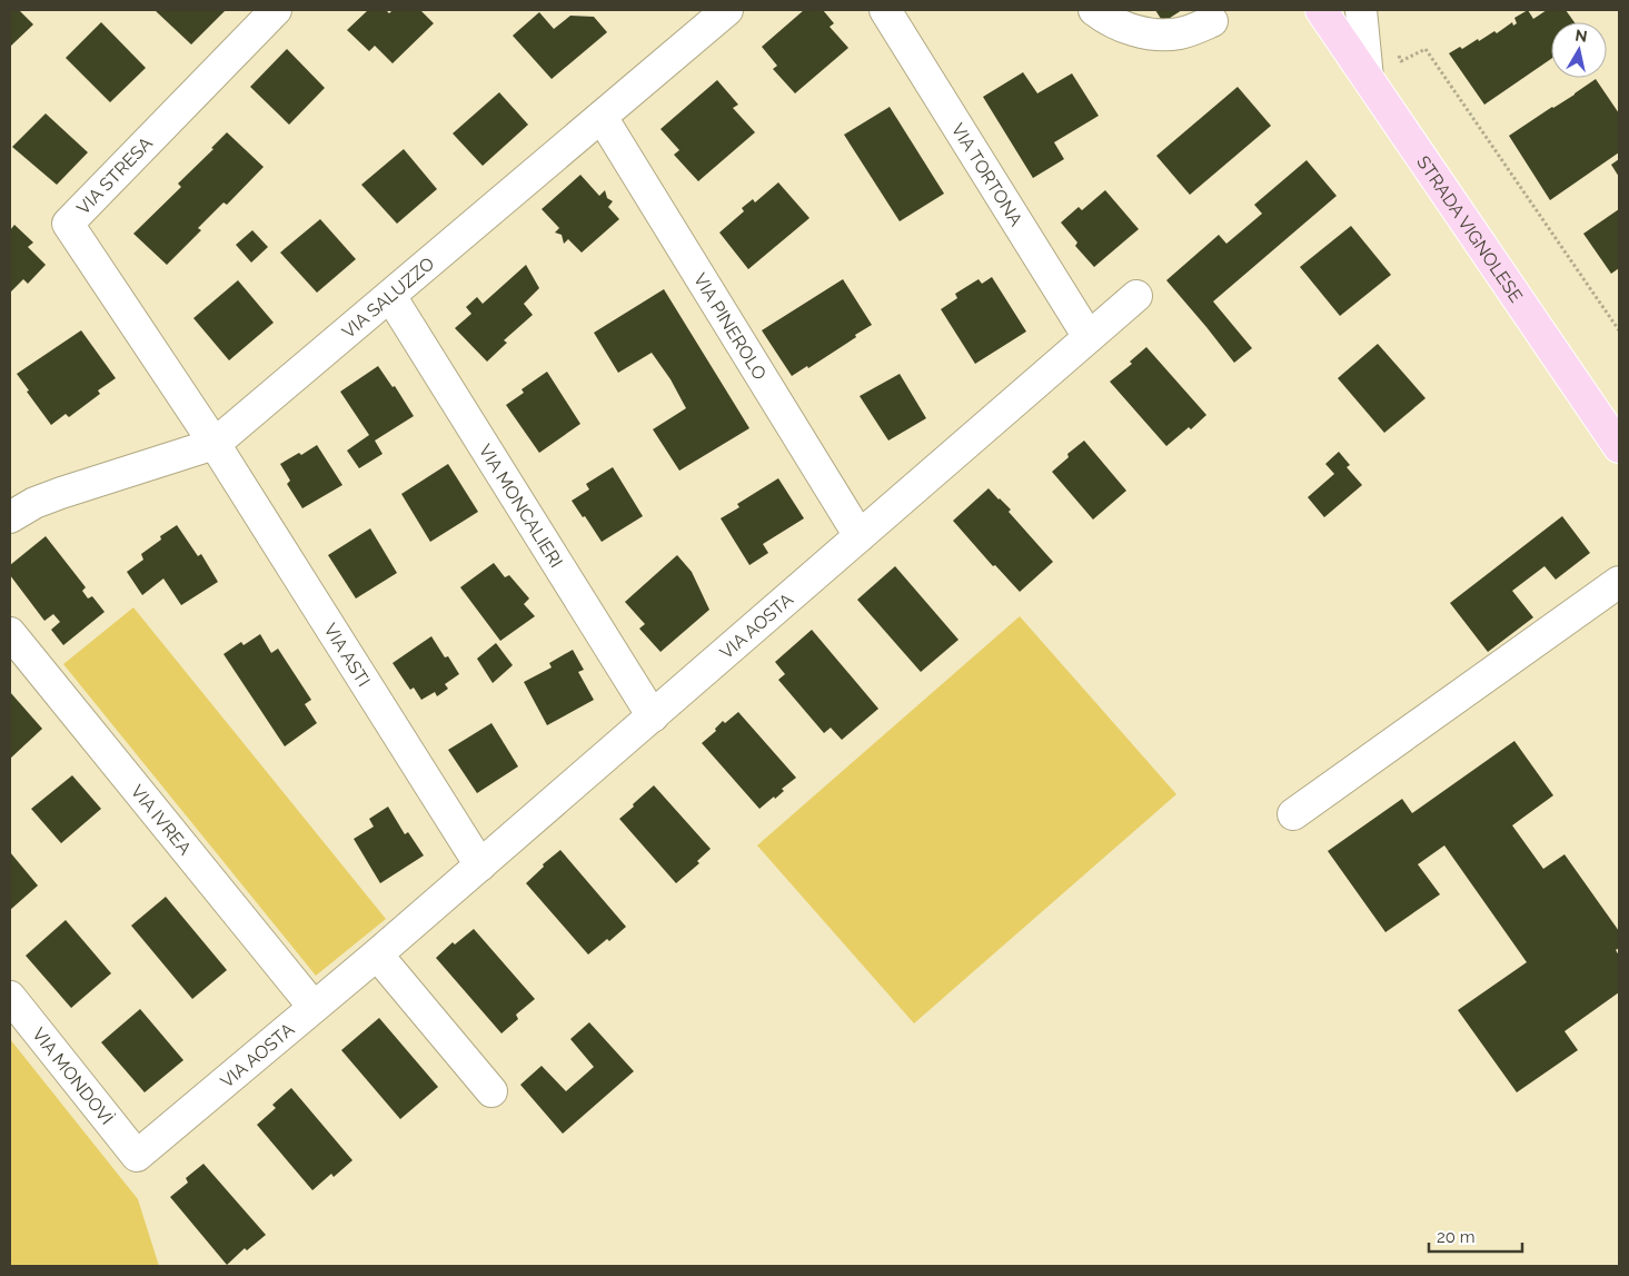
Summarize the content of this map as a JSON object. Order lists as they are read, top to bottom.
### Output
{
  "streets": {
    "main road": ["STRADA VIGNOLESE"],
    "street": [
      "VIA TORTONA",
      "VIA STRESA",
      "VIA SALUZZO",
      "VIA PINEROLO",
      "VIA MONCALIERI",
      "VIA AOSTA",
      "VIA ASTI",
      "VIA IVREA",
      "VIA MONDOVÌ"
    ]
  },
  "crossings": [
    ["VIA TORTONA", "VIA AOSTA"],
    ["VIA STRESA", "VIA SALUZZO"],
    ["VIA STRESA", "VIA ASTI"],
    ["VIA SALUZZO", "VIA PINEROLO"],
    ["VIA SALUZZO", "VIA MONCALIERI"],
    ["VIA SALUZZO", "VIA ASTI"],
    ["VIA PINEROLO", "VIA AOSTA"],
    ["VIA MONCALIERI", "VIA AOSTA"],
    ["VIA AOSTA", "VIA ASTI"],
    ["VIA AOSTA", "VIA IVREA"],
    ["VIA AOSTA", "VIA MONDOVÌ"]
  ],
  "scale_bar": "20 m",
  "north": "top"
}
